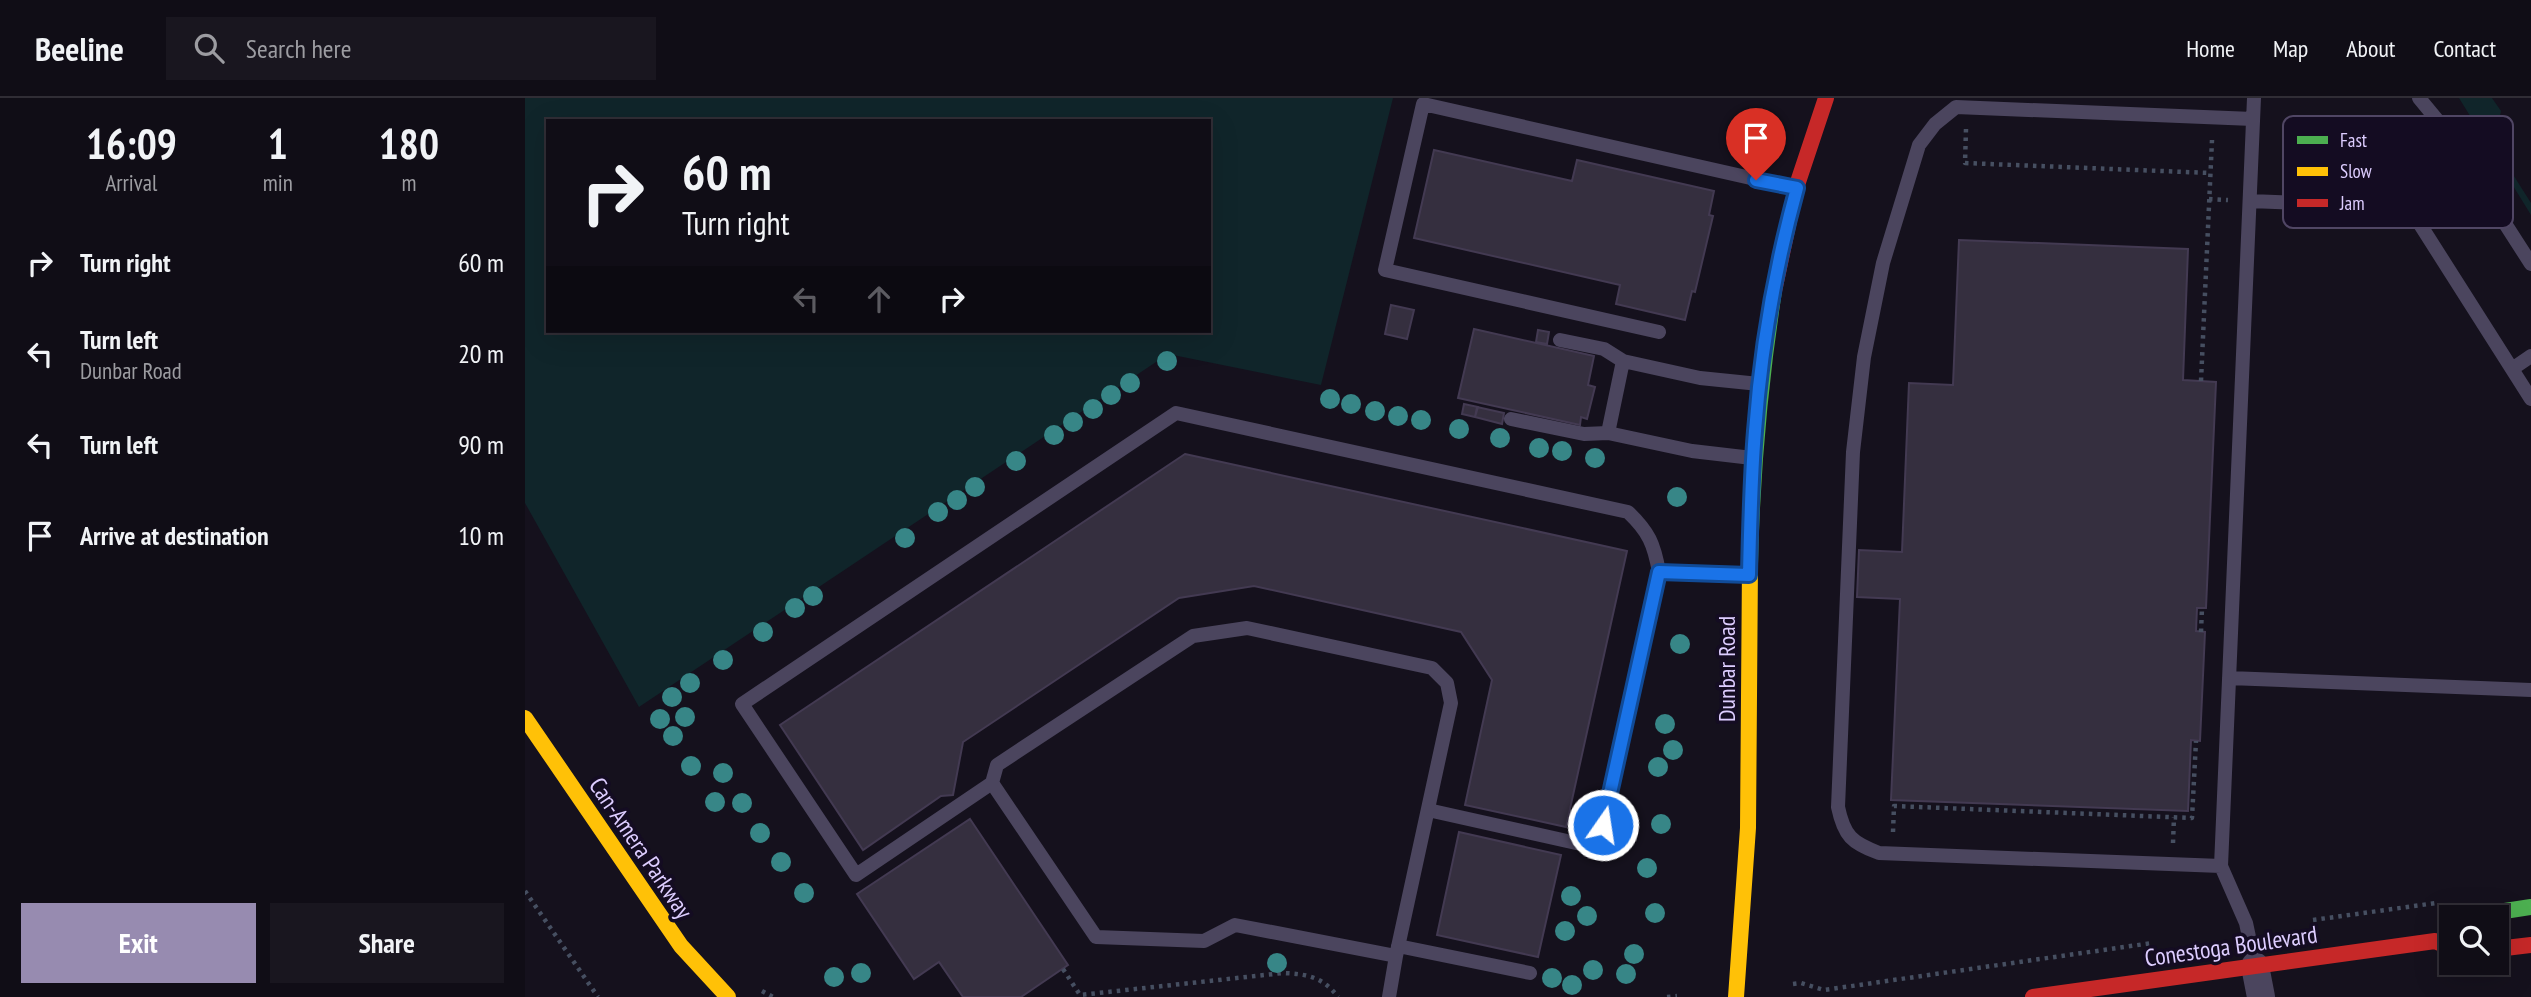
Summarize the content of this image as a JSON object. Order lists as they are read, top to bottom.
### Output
{
  "streets": {
    "street": ["Dunbar Road", "Can-Amera Parkway", "Conestoga Boulevard"]
  },
  "legend": ["Fast", "Slow", "Jam"],
  "page": {
    "header": "Beeline",
    "search": "Search here",
    "nav": [
      "Home",
      "Map",
      "About",
      "Contact"
    ],
    "eta": [
      "16:09",
      "Arrival",
      "1",
      "min",
      "180",
      "m"
    ],
    "turn": ["60 m", "Turn right"],
    "list": [
      {
        "name": "Turn right",
        "value": "60 m"
      },
      {
        "name": "Turn left",
        "note": "Dunbar Road",
        "value": "20 m"
      },
      {
        "name": "Turn left",
        "value": "90 m"
      },
      {
        "name": "Arrive at destination",
        "value": "10 m"
      }
    ],
    "buttons": ["Exit", "Share"]
  }
}
